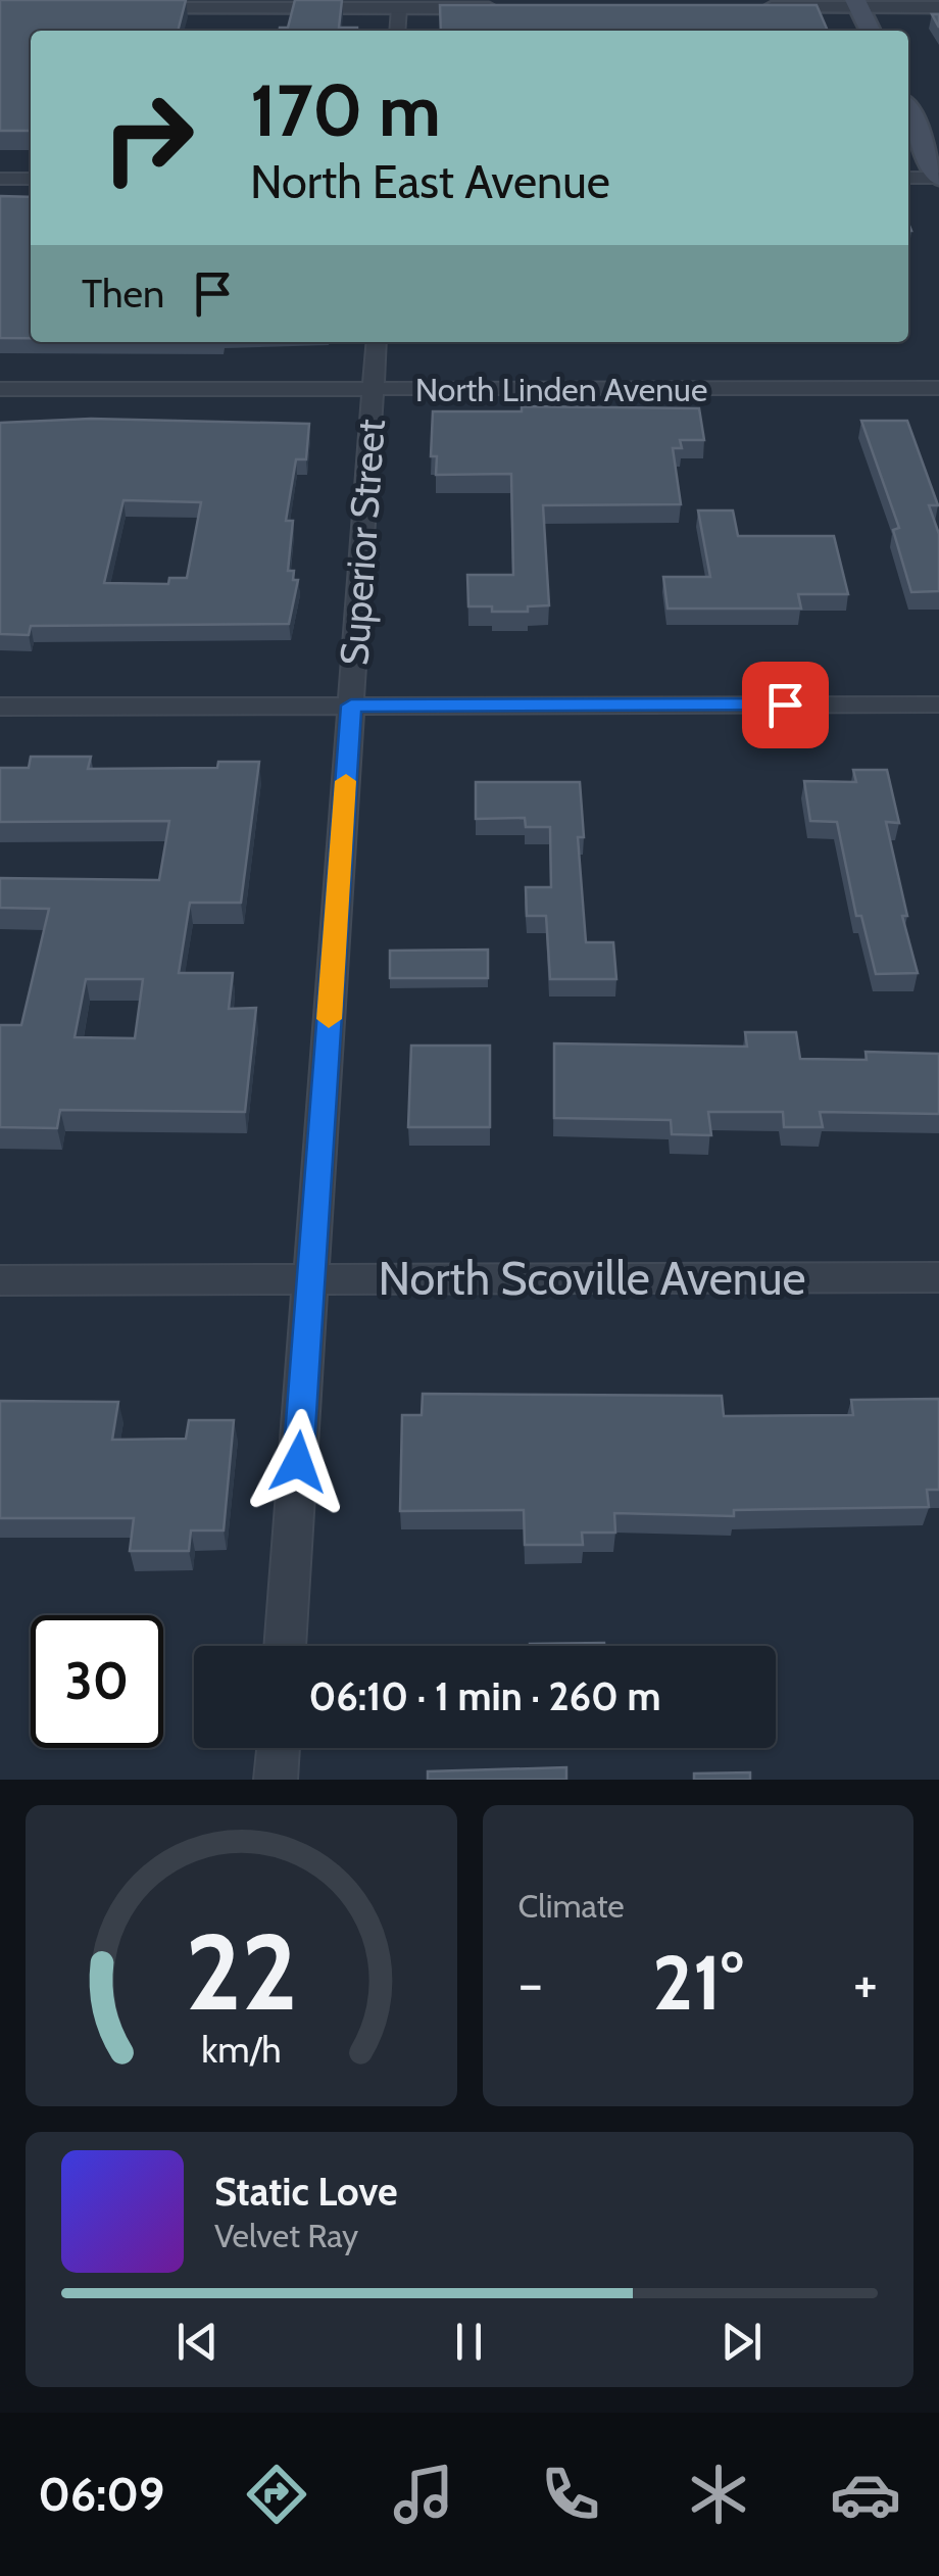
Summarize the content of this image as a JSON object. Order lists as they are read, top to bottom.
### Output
{
  "streets": {
    "street": ["North Linden Avenue", "Superior Street", "North Scoville Avenue"]
  },
  "crossings": [
    ["North Linden Avenue", "Superior Street"],
    ["Superior Street", "North Scoville Avenue"]
  ],
  "page": {
    "turn": ["170 m", "North East Avenue"],
    "then": "Then",
    "limit": "30",
    "trip": "06:10 · 1 min · 260 m",
    "tile": "Climate",
    "heat": ["−", "21°", "+"],
    "song": ["Static Love", "Velvet Ray"],
    "tabs": "06:09",
    "gauge": ["22", "km/h"]
  }
}
